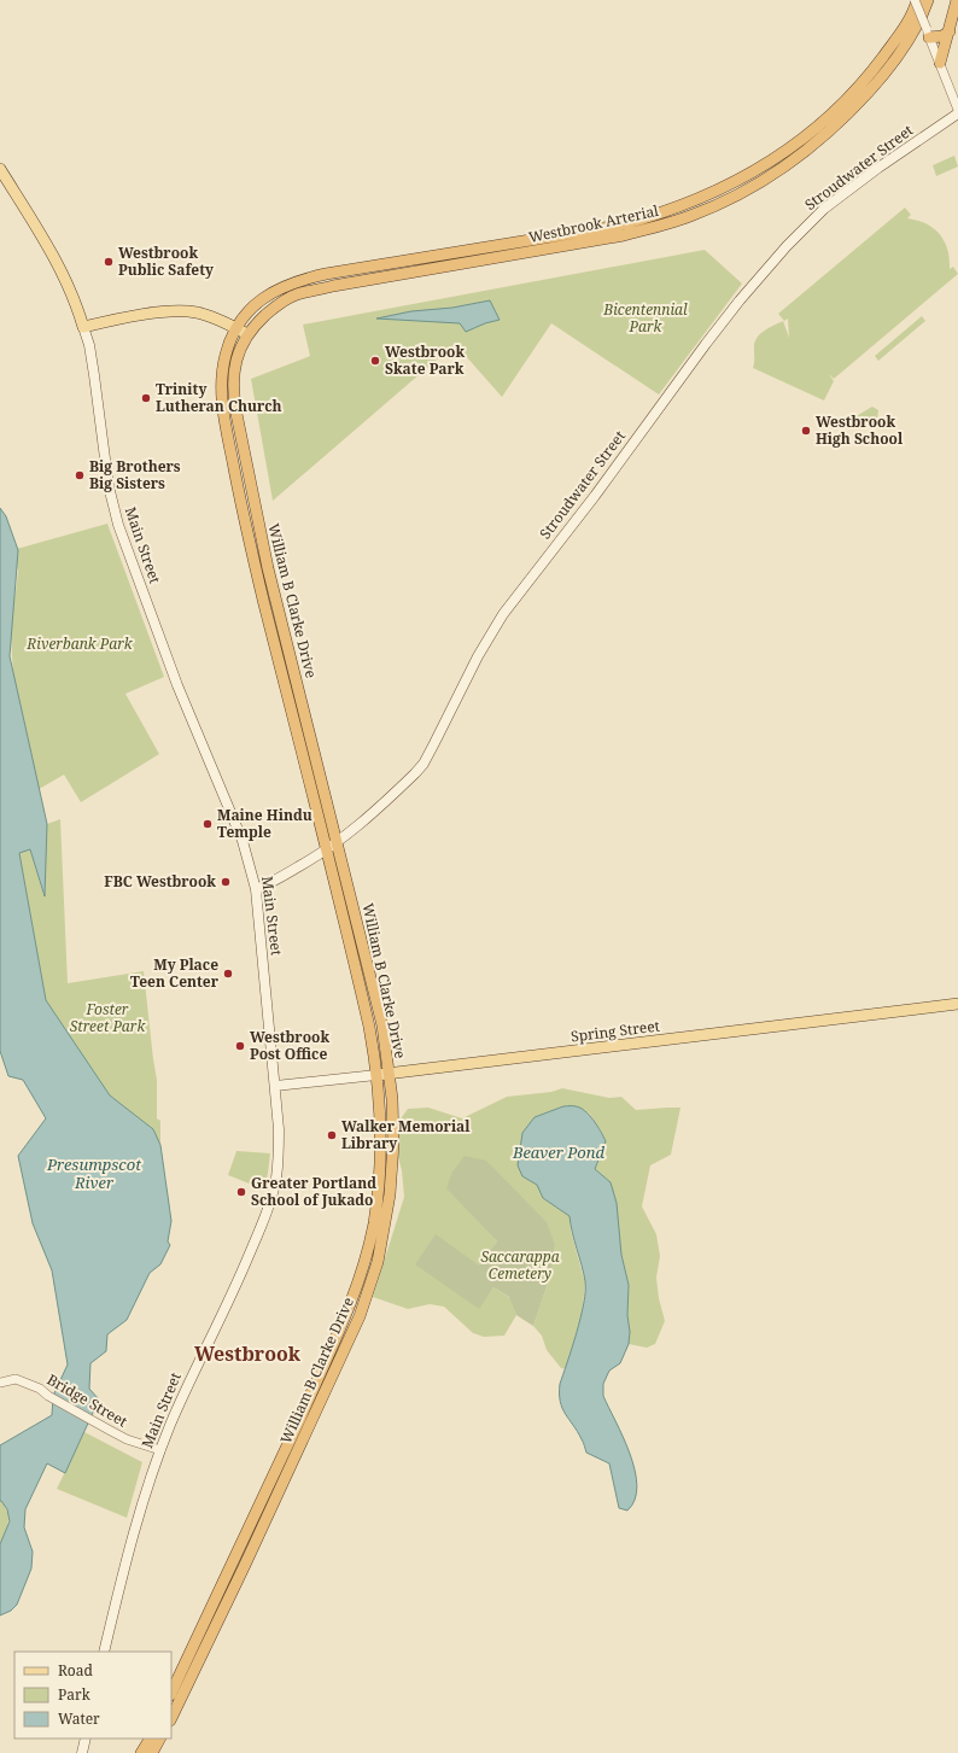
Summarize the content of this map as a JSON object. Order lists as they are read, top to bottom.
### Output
{
  "streets": {
    "highway": ["Westbrook Arterial", "William B Clarke Drive"],
    "main road": ["Stroudwater Street", "Main Street", "Spring Street"],
    "street": ["Bridge Street"]
  },
  "crossings": [
    ["Stroudwater Street", "Main Street"],
    ["Stroudwater Street", "William B Clarke Drive"],
    ["Westbrook Arterial", "William B Clarke Drive"],
    ["Main Street", "Spring Street"],
    ["Main Street", "Bridge Street"],
    ["William B Clarke Drive", "Spring Street"]
  ],
  "districts": ["Westbrook"],
  "water": ["Beaver Pond", "Presumpscot River"],
  "parks": [
    "Bicentennial Park",
    "Riverbank Park",
    "Foster Street Park",
    "Saccarappa Cemetery"
  ],
  "places": [
    "Westbrook Public Safety",
    "Westbrook Skate Park",
    "Trinity Lutheran Church",
    "Westbrook High School",
    "Big Brothers Big Sisters",
    "Maine Hindu Temple",
    "FBC Westbrook",
    "My Place Teen Center",
    "Westbrook Post Office",
    "Walker Memorial Library",
    "Greater Portland School of Jukado"
  ],
  "legend": ["Road", "Park", "Water"]
}
